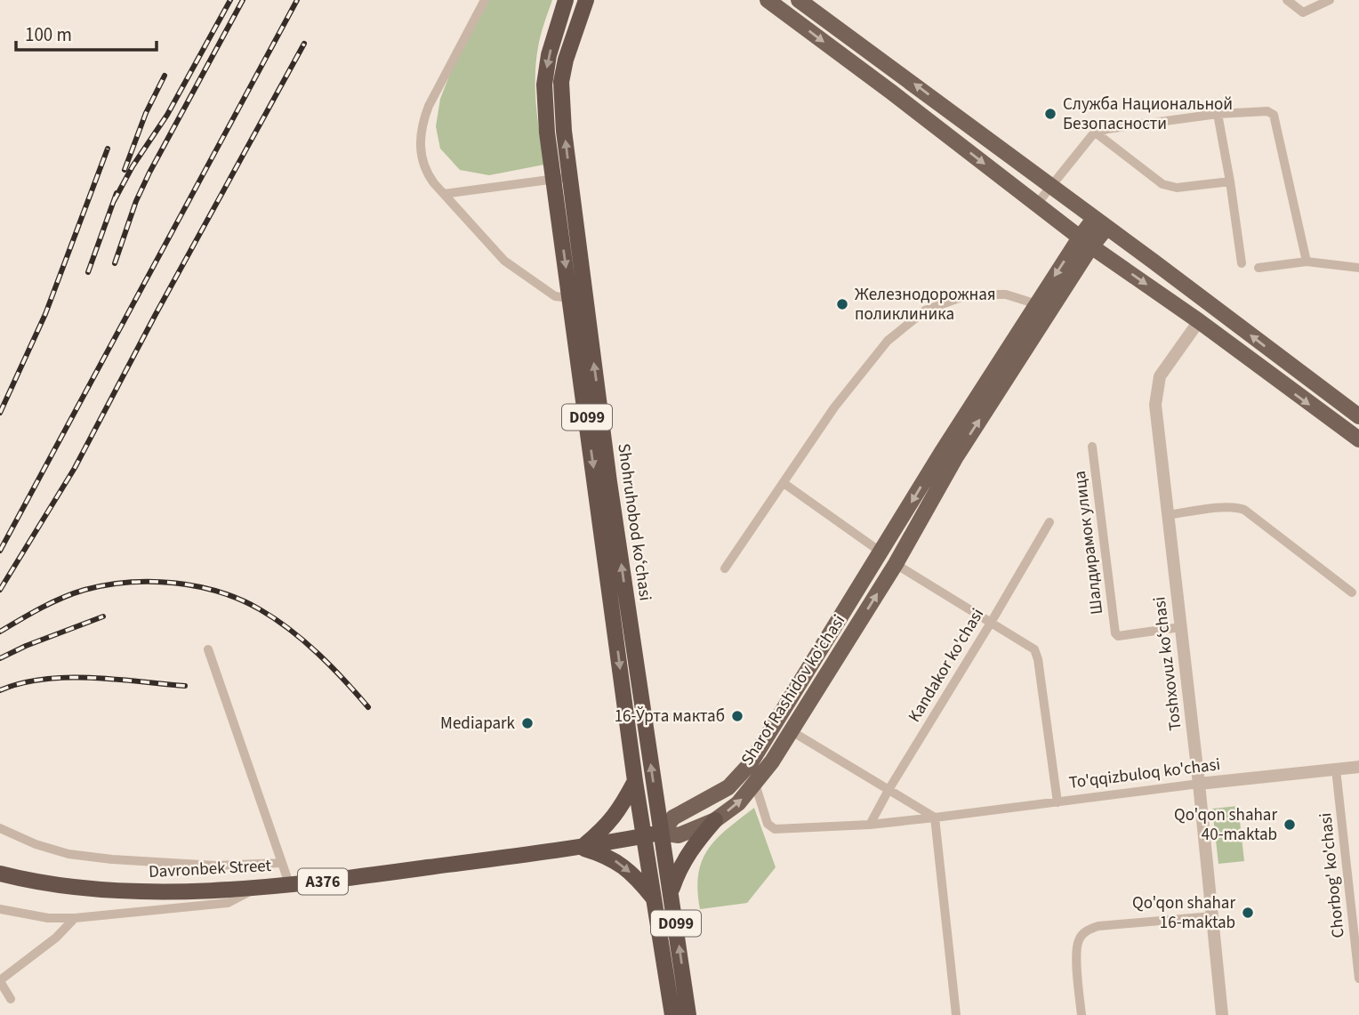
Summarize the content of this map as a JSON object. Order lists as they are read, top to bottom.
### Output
{
  "streets": {
    "highway": [
      "D099",
      "Shohruhobod koʻchasi",
      "Davronbek Street",
      "A376"
    ],
    "main road": ["Sharof Rashidov ko'chasi"],
    "street": [
      "Шалдирамок улица",
      "Toshxovuz koʻchasi",
      "Kandakor ko'chasi",
      "To'qqizbuloq ko'chasi",
      "Chorbog' ko'chasi"
    ]
  },
  "crossings": [
    ["Shohruhobod koʻchasi", "Sharof Rashidov ko'chasi"],
    ["Shohruhobod koʻchasi", "Davronbek Street"],
    ["Шалдирамок улица", "Toshxovuz koʻchasi"],
    ["Toshxovuz koʻchasi", "To'qqizbuloq ko'chasi"],
    ["Kandakor ko'chasi", "To'qqizbuloq ko'chasi"],
    ["Sharof Rashidov ko'chasi", "To'qqizbuloq ko'chasi"],
    ["Sharof Rashidov ko'chasi", "Davronbek Street"],
    ["To'qqizbuloq ko'chasi", "Chorbog' ko'chasi"]
  ],
  "places": [
    "Служба Национальной Безопасности",
    "Железнодорожная поликлиника",
    "16-Ўрта мактаб",
    "Mediapark",
    "Qo'qon shahar 40-maktab",
    "Qo'qon shahar 16-maktab"
  ],
  "scale_bar": "100 m"
}
